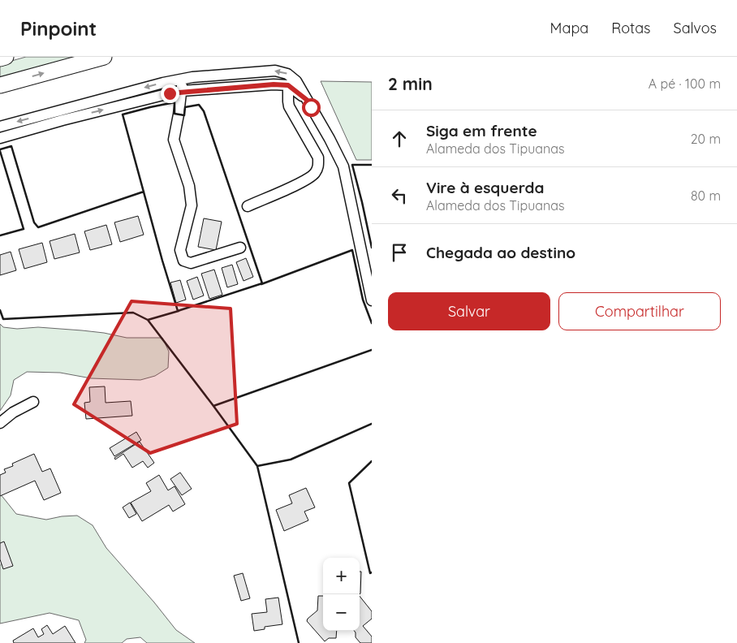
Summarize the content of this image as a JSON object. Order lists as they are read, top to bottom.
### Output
{
  "page": {
    "header": "Pinpoint",
    "nav": ["Mapa", "Rotas", "Salvos"],
    "heading": ["2 min", "A pé · 100 m"],
    "list": [
      ["Siga em frente", "Alameda dos Tipuanas", "20 m"],
      ["Vire à esquerda", "Alameda dos Tipuanas", "80 m"],
      "Chegada ao destino"
    ],
    "buttons": ["Salvar", "Compartilhar"],
    "map_buttons": ["+", "−"]
  }
}
